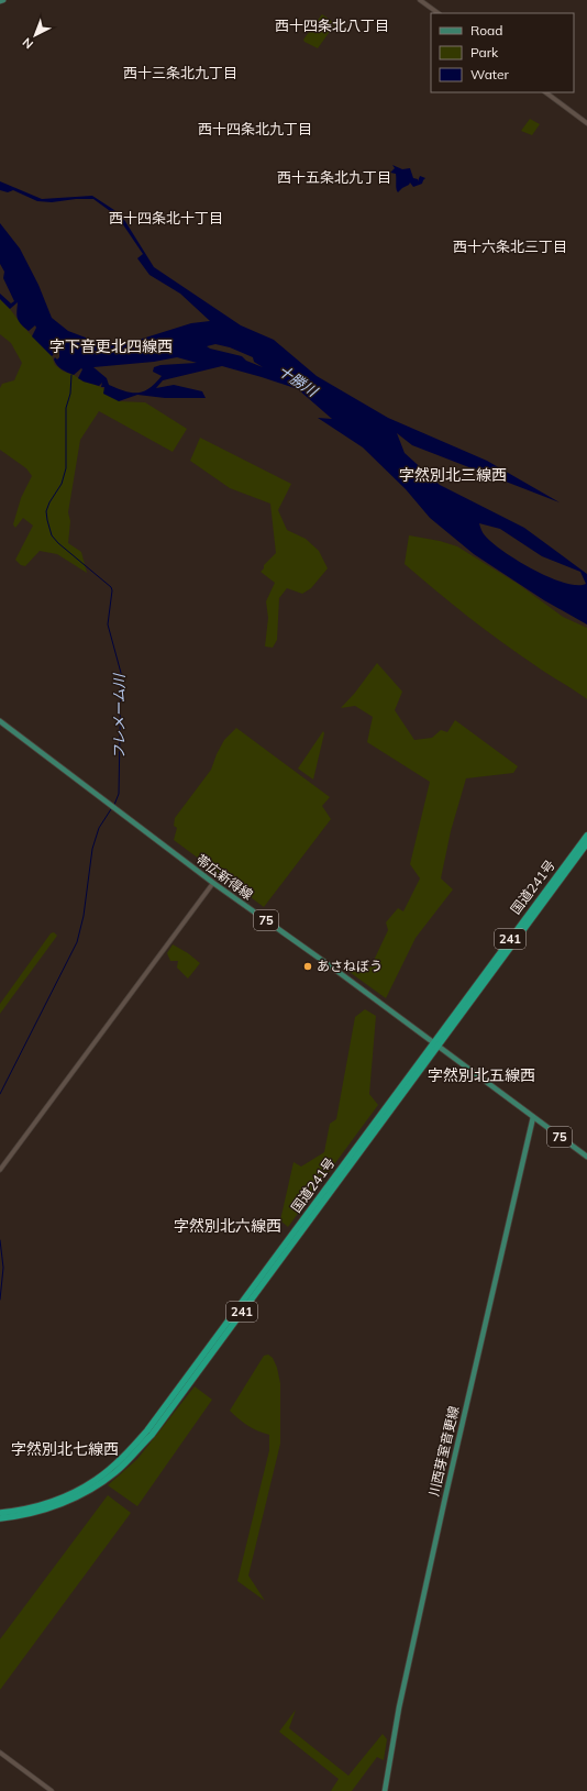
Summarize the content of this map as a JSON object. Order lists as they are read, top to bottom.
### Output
{
  "streets": {
    "highway": ["国道241号", "241"],
    "main road": ["帯広新得線", "75", "川西芽室音更線"]
  },
  "crossings": [
    ["帯広新得線", "国道241号"],
    ["帯広新得線", "川西芽室音更線"]
  ],
  "districts": [
    "西十四条北八丁目",
    "西十三条北九丁目",
    "西十四条北九丁目",
    "西十五条北九丁目",
    "西十四条北十丁目",
    "西十六条北三丁目",
    "字下音更北四線西",
    "字然別北三線西",
    "字然別北五線西",
    "字然別北六線西",
    "字然別北七線西"
  ],
  "water": ["十勝川", "フレメーム川"],
  "places": ["あさねぼう"],
  "legend": ["Road", "Park", "Water"],
  "north": "bottom left"
}
